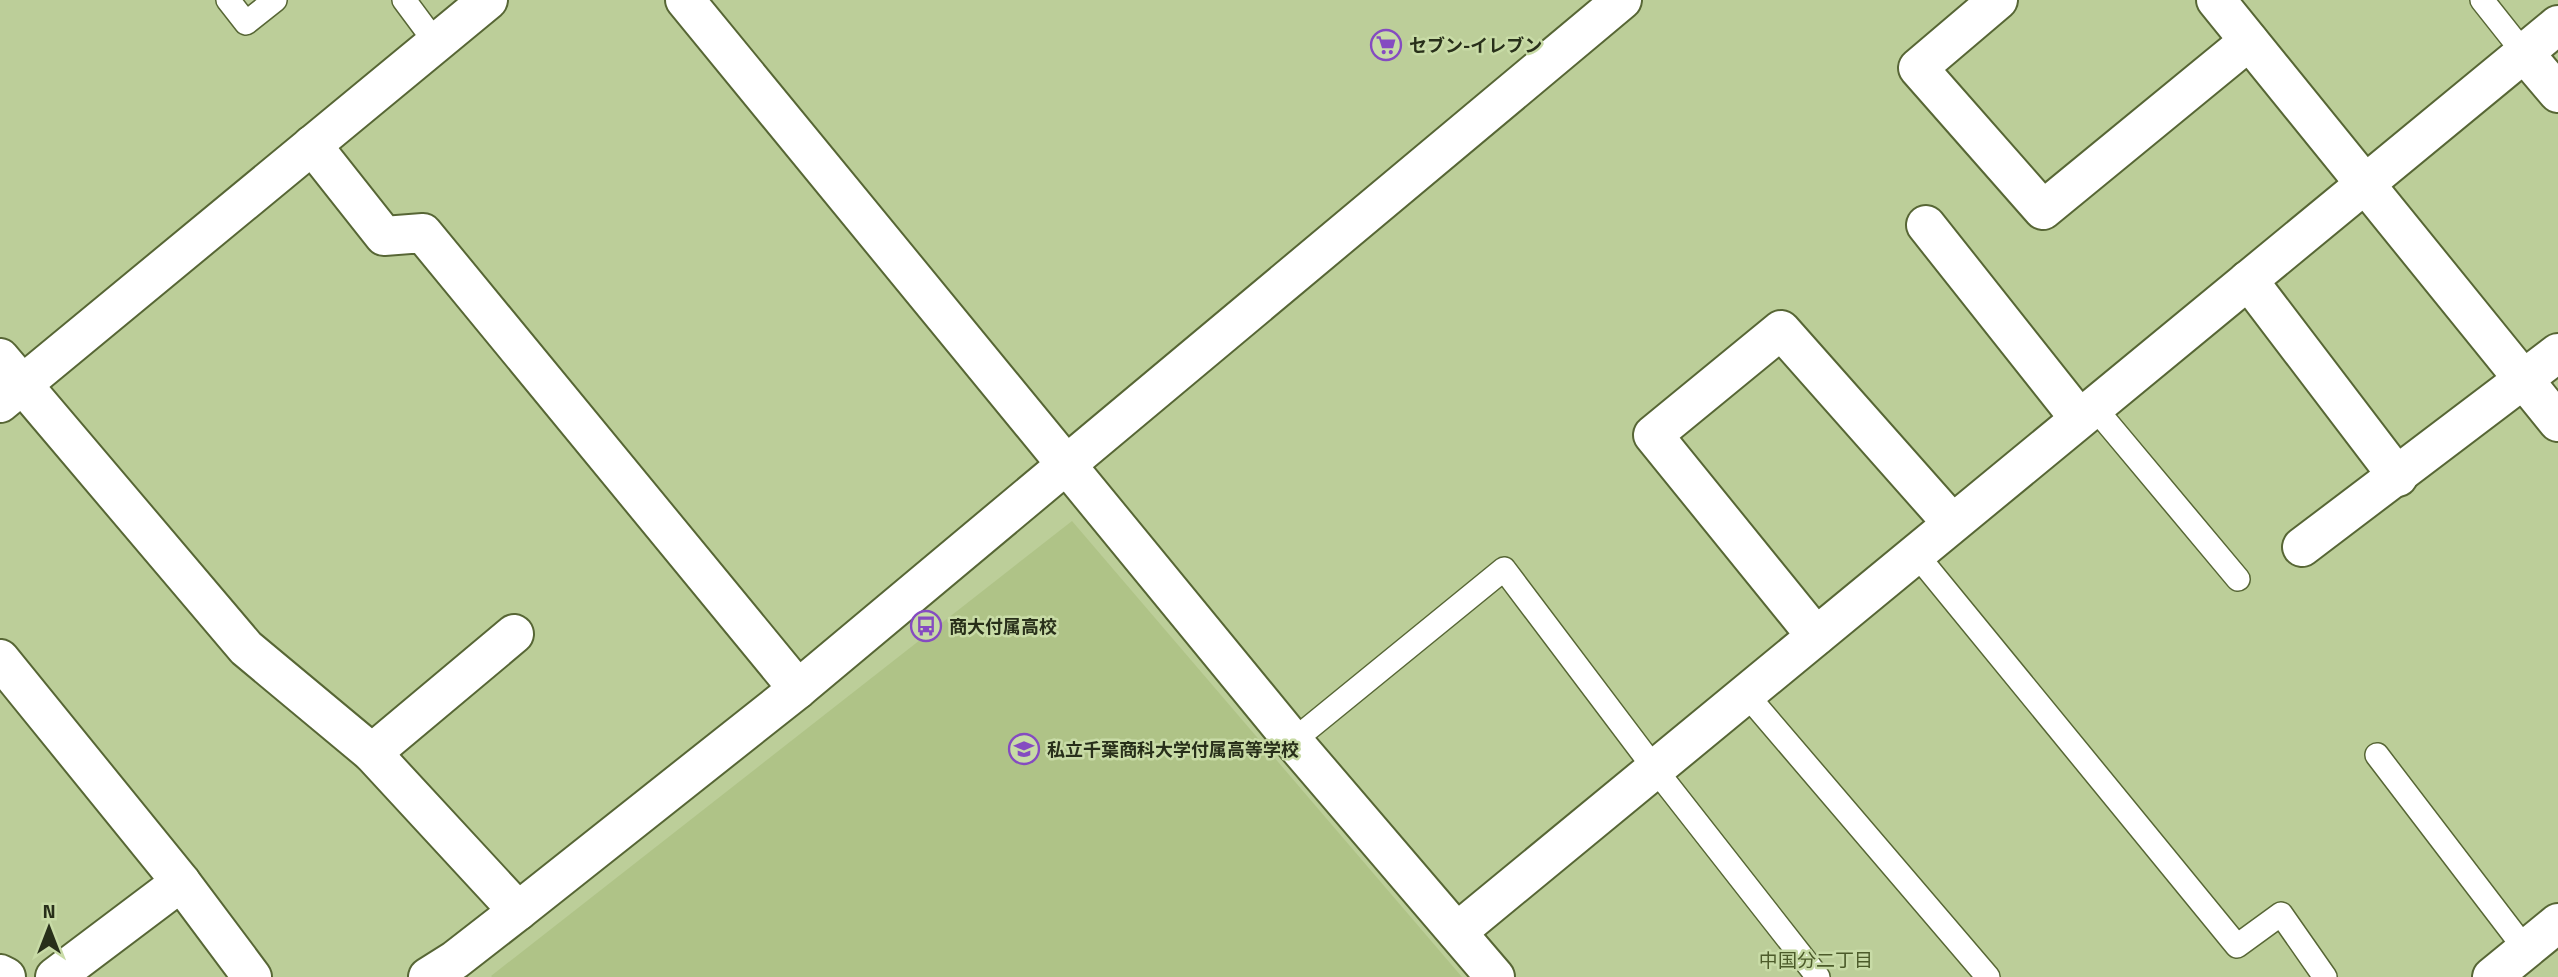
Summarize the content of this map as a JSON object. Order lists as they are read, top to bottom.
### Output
{
  "districts": ["中国分二丁目"],
  "places": {
    "supermarket": ["セブン-イレブン"],
    "bus stop": ["商大付属高校"],
    "school or university": ["私立千葉商科大学付属高等学校"]
  },
  "north": "top"
}
